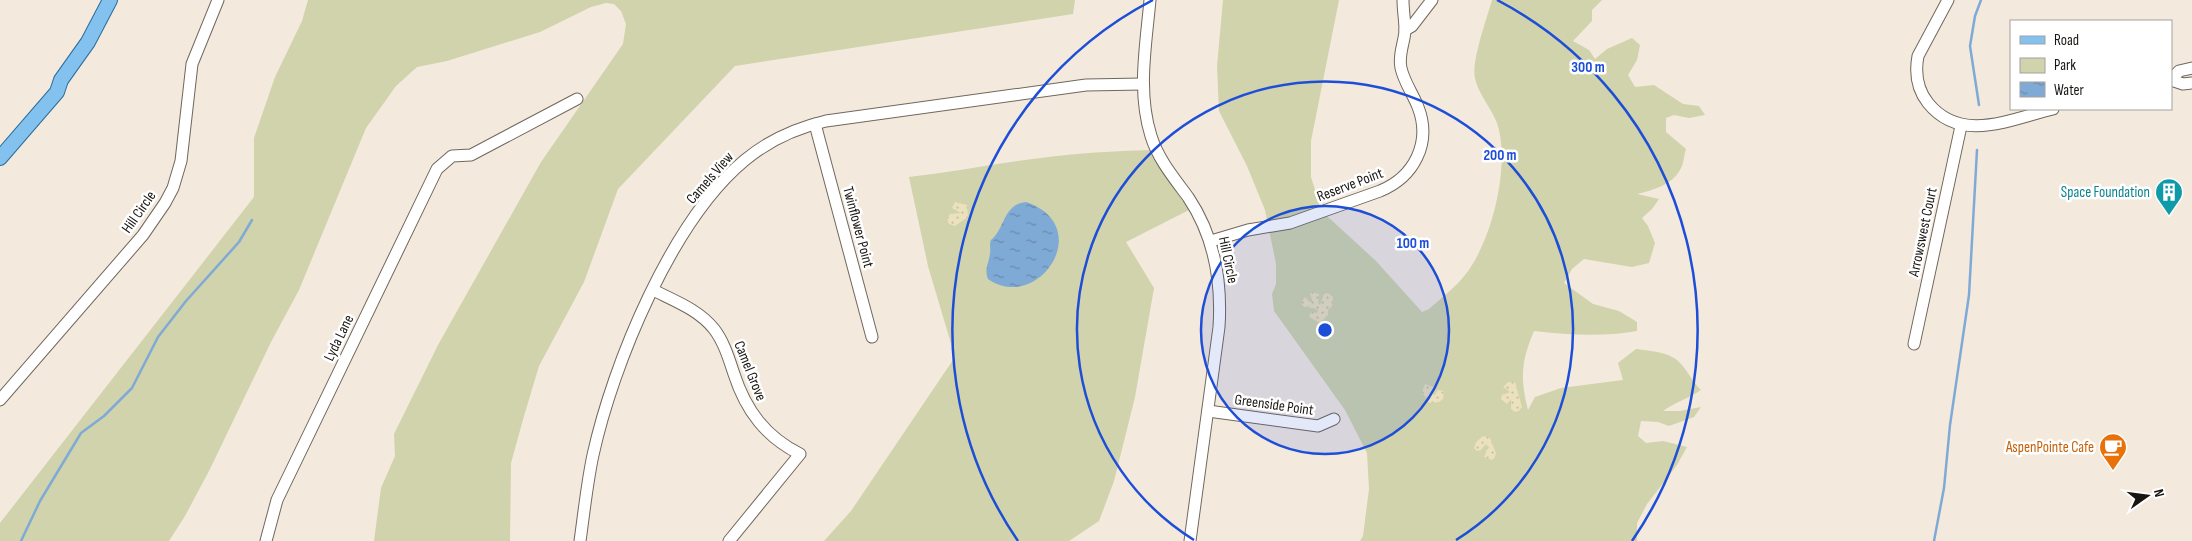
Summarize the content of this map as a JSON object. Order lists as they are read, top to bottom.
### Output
{
  "streets": {
    "street": [
      "Camels View",
      "Reserve Point",
      "Hill Circle",
      "Twinflower Point",
      "Arrowswest Court",
      "Lyda Lane",
      "Camel Grove",
      "Greenside Point"
    ]
  },
  "crossings": [
    ["Camels View", "Hill Circle"],
    ["Camels View", "Twinflower Point"],
    ["Camels View", "Camel Grove"],
    ["Reserve Point", "Hill Circle"],
    ["Hill Circle", "Greenside Point"]
  ],
  "places": {
    "building": ["Space Foundation"],
    "cafe": ["AspenPointe Cafe"]
  },
  "legend": ["Road", "Park", "Water"],
  "north": "right",
  "rings": ["300 m", "200 m", "100 m"]
}
